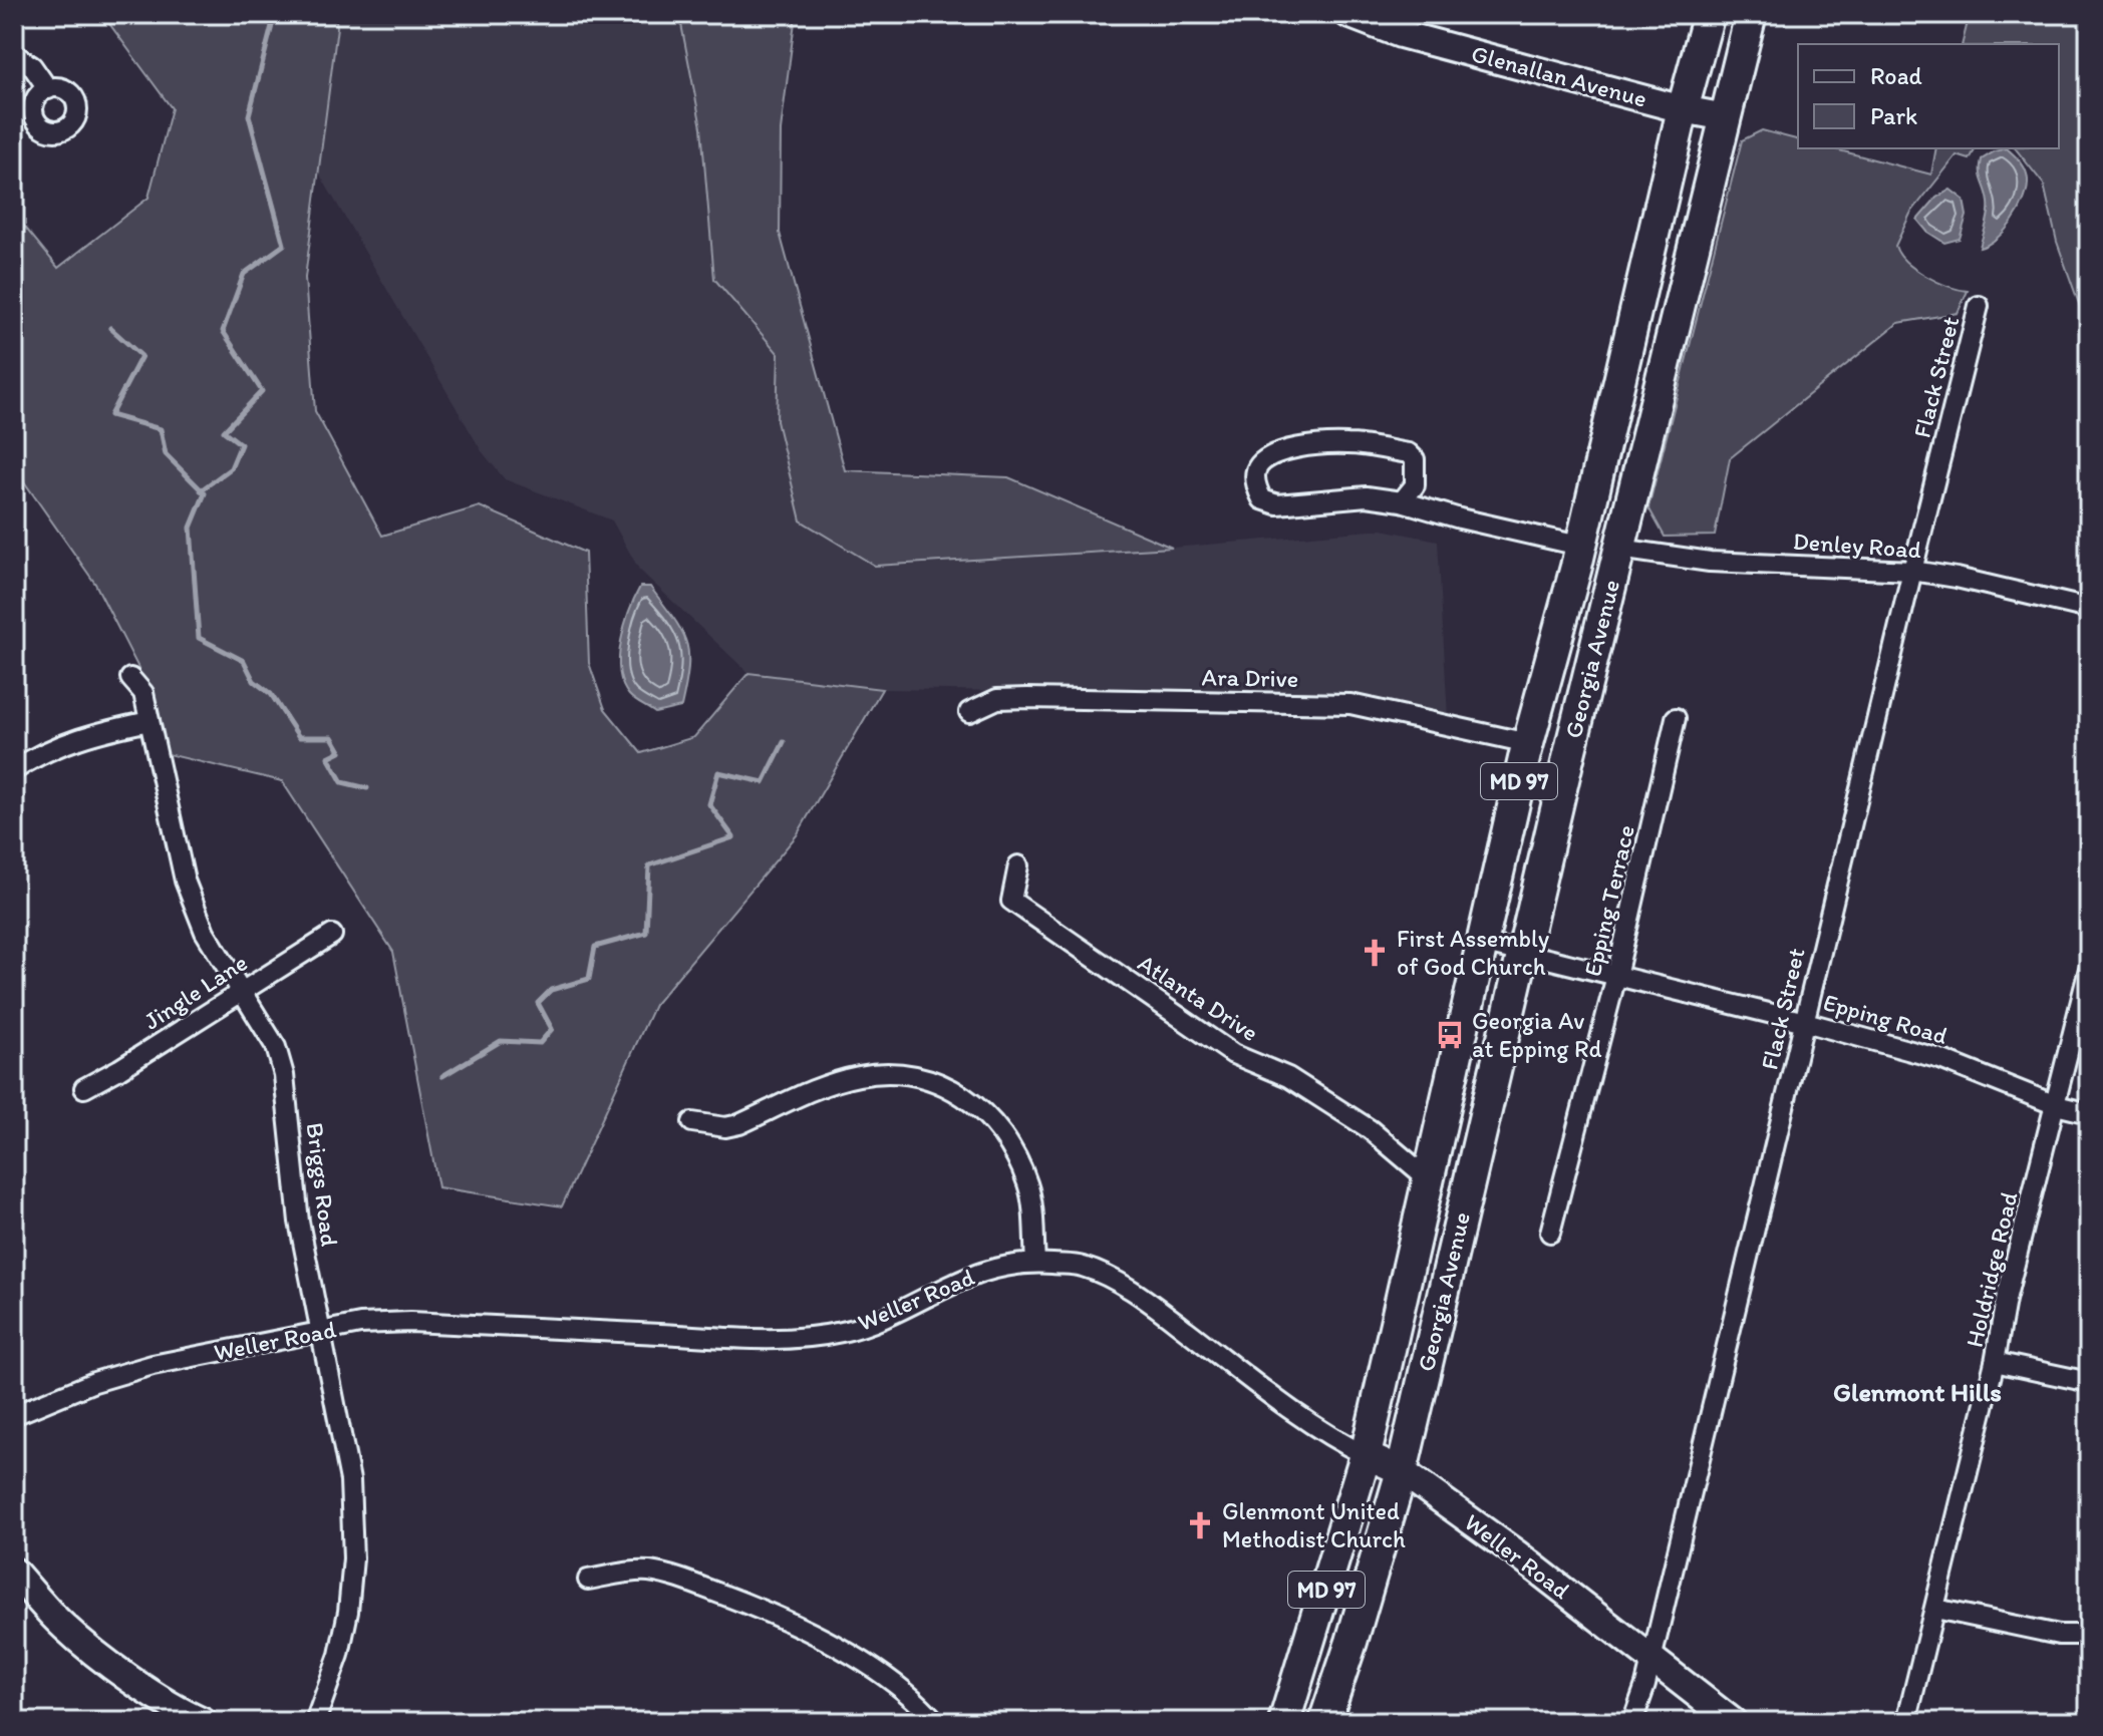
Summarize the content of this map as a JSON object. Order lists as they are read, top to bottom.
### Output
{
  "streets": {
    "main road": ["Georgia Avenue", "MD 97"],
    "street": [
      "Glenallan Avenue",
      "Flack Street",
      "Denley Road",
      "Ara Drive",
      "Epping Terrace",
      "Jingle Lane",
      "Atlanta Drive",
      "Epping Road",
      "Briggs Road",
      "Holdridge Road",
      "Weller Road"
    ]
  },
  "crossings": [
    ["Glenallan Avenue", "Georgia Avenue"],
    ["Flack Street", "Denley Road"],
    ["Flack Street", "Epping Road"],
    ["Flack Street", "Weller Road"],
    ["Denley Road", "Georgia Avenue"],
    ["Georgia Avenue", "Ara Drive"],
    ["Georgia Avenue", "Atlanta Drive"],
    ["Georgia Avenue", "Epping Road"],
    ["Georgia Avenue", "Weller Road"],
    ["Epping Terrace", "Epping Road"],
    ["Jingle Lane", "Briggs Road"],
    ["Epping Road", "Holdridge Road"],
    ["Briggs Road", "Weller Road"]
  ],
  "districts": ["Glenmont Hills"],
  "places": {
    "church": ["First Assembly of God Church", "Glenmont United Methodist Church"],
    "bus stop": ["Georgia Av at Epping Rd"]
  },
  "legend": ["Road", "Park"]
}
